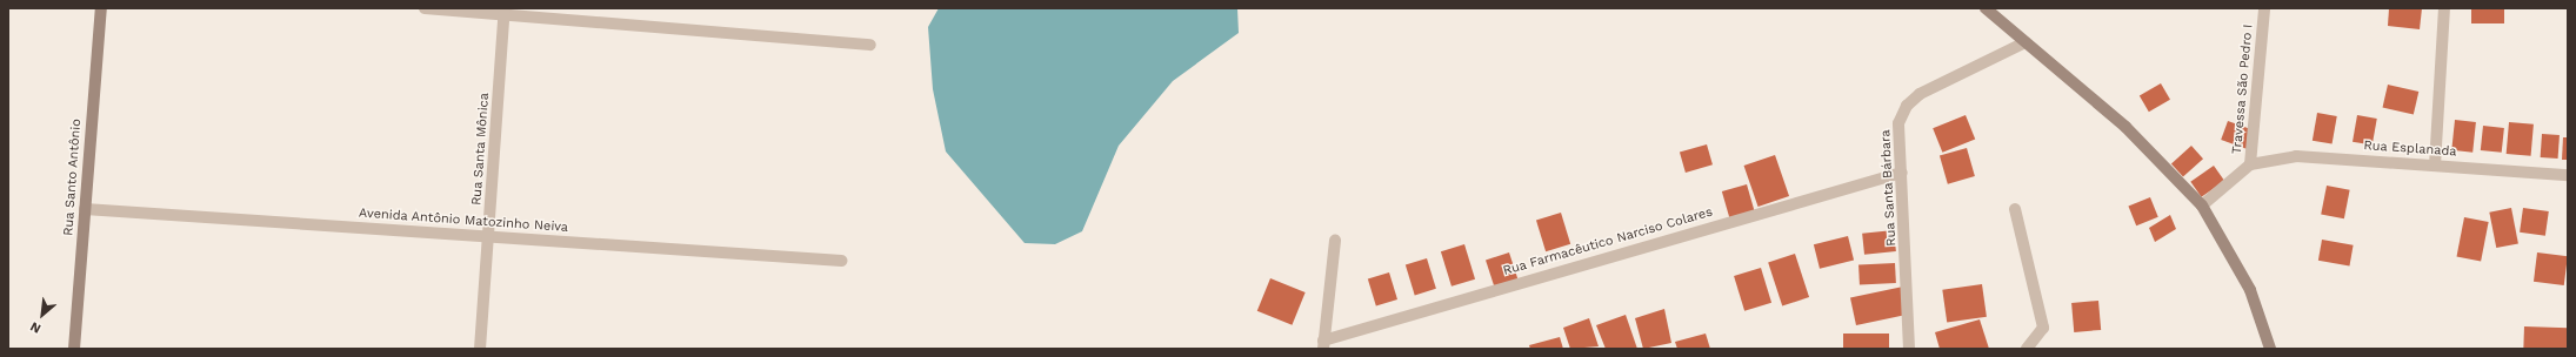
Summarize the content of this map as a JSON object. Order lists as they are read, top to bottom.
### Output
{
  "streets": {
    "street": [
      "Travessa São Pedro I",
      "Rua Santa Mônica",
      "Rua Esplanada",
      "Rua Santo Antônio",
      "Rua Santa Bárbara",
      "Avenida Antônio Matozinho Neiva",
      "Rua Farmacêutico Narciso Colares"
    ]
  },
  "crossings": [
    ["Travessa São Pedro I", "Rua Esplanada"],
    ["Rua Santa Mônica", "Avenida Antônio Matozinho Neiva"],
    ["Rua Santo Antônio", "Avenida Antônio Matozinho Neiva"],
    ["Rua Santa Bárbara", "Rua Farmacêutico Narciso Colares"]
  ],
  "north": "bottom left"
}
